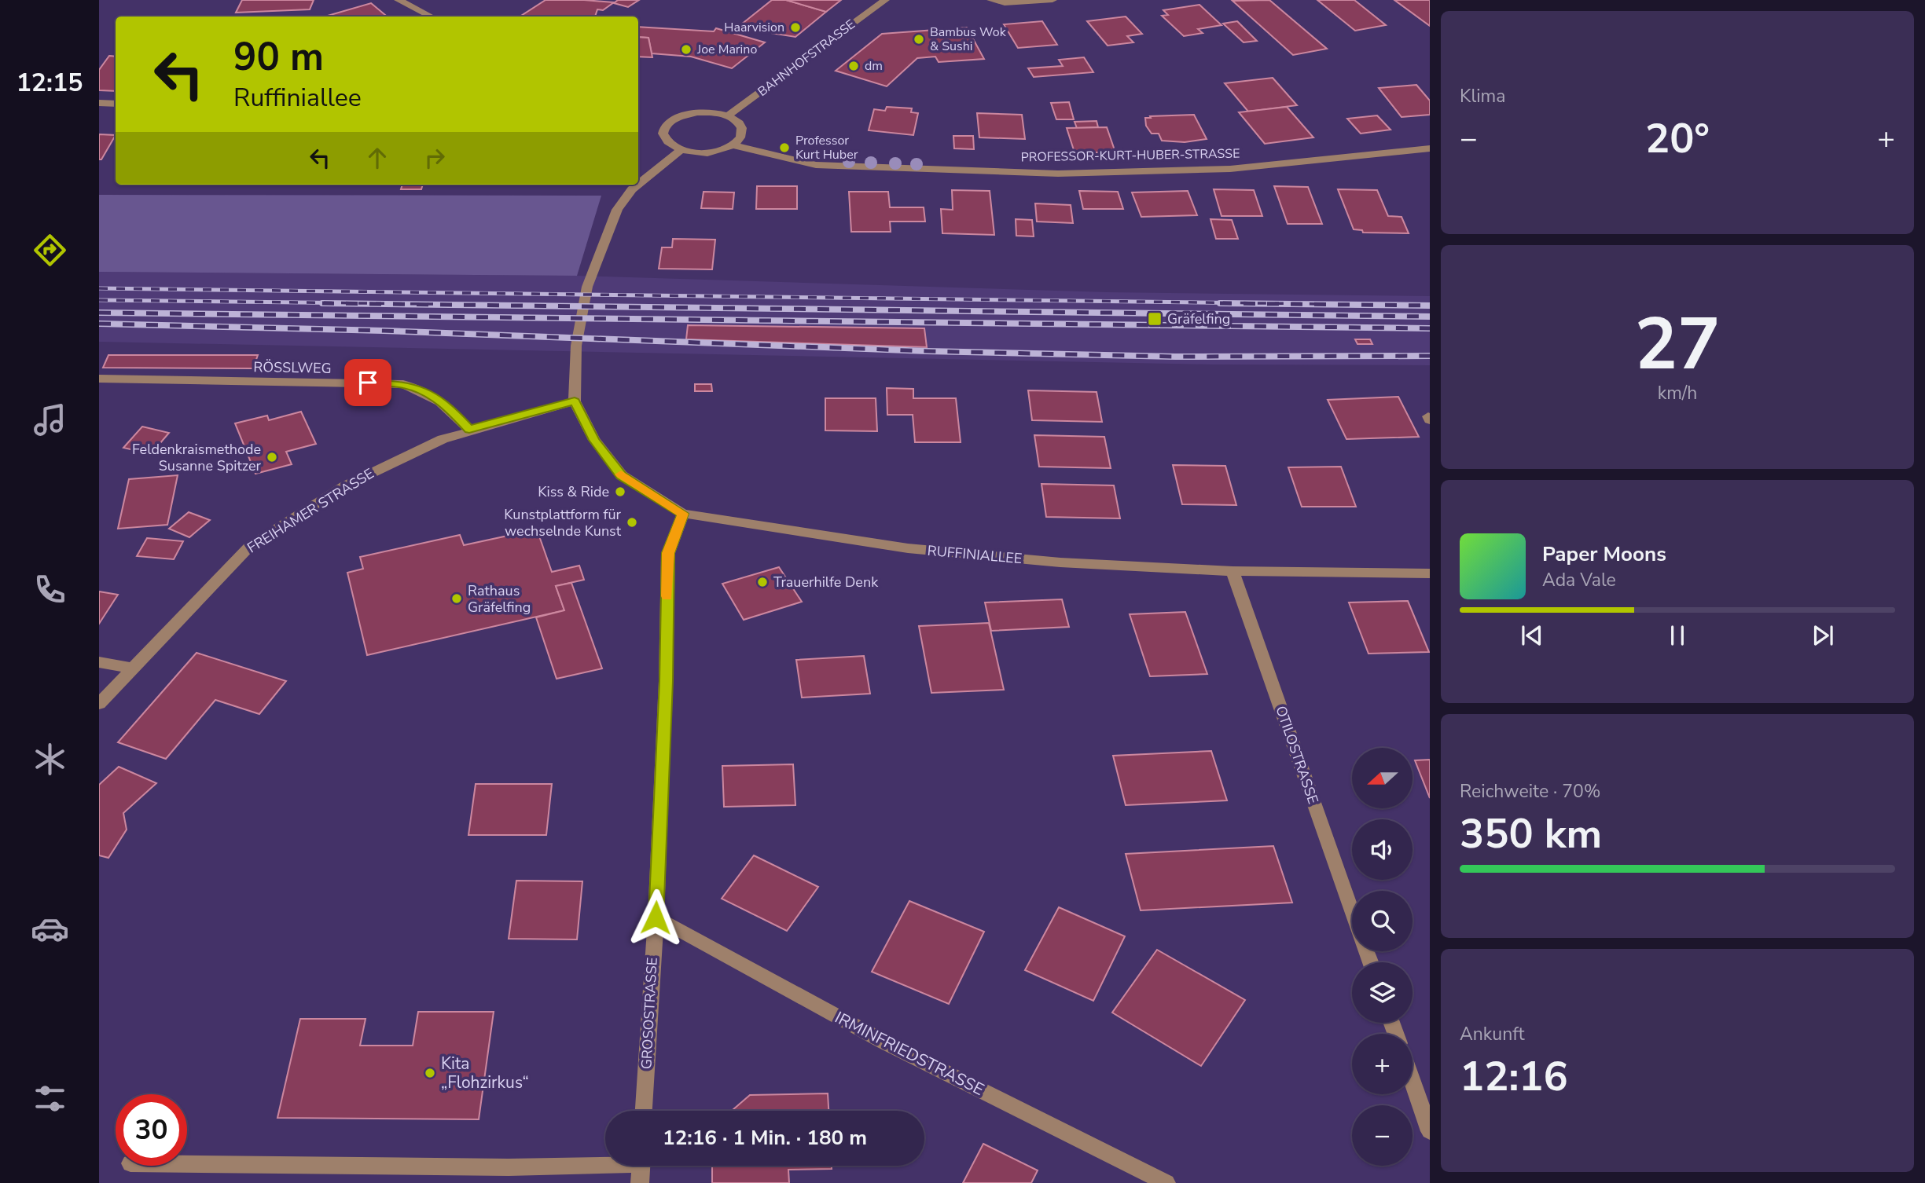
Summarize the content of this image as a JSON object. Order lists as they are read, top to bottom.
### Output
{
  "streets": {
    "street": [
      "BAHNHOFSTRASSE",
      "PROFESSOR-KURT-HUBER-STRASSE",
      "RÖSSLWEG",
      "FREIHAMER STRASSE",
      "RUFFINIALLEE",
      "OTILOSTRASSE",
      "GROSOSTRASSE",
      "IRMINFRIEDSTRASSE"
    ]
  },
  "crossings": [
    ["RÖSSLWEG", "FREIHAMER STRASSE"],
    ["FREIHAMER STRASSE", "RUFFINIALLEE"],
    ["RUFFINIALLEE", "OTILOSTRASSE"],
    ["RUFFINIALLEE", "GROSOSTRASSE"],
    ["GROSOSTRASSE", "IRMINFRIEDSTRASSE"]
  ],
  "places": {
    "other": [
      "Haarvision",
      "Bambus Wok & Sushi",
      "Joe Marino",
      "dm",
      "Professor Kurt Huber",
      "Feldenkraismethode Susanne Spitzer",
      "Kiss & Ride",
      "Kunstplattform für wechselnde Kunst",
      "Trauerhilfe Denk",
      "Rathaus Gräfelfing",
      "Kita „Flohzirkus“"
    ],
    "transit": ["Gräfelfing"]
  },
  "north": "left",
  "page": {
    "tabs": "12:15",
    "tile": [
      "Klima",
      ["27", "km/h"],
      ["Reichweite · 70%", "350 km"],
      ["Ankunft", "12:16"]
    ],
    "turn": ["90 m", "Ruffiniallee"],
    "heat": ["−", "20°", "+"],
    "song": ["Paper Moons", "Ada Vale"],
    "map_buttons": ["+", "−"],
    "limit": "30",
    "trip": "12:16 · 1 Min. · 180 m"
  }
}
